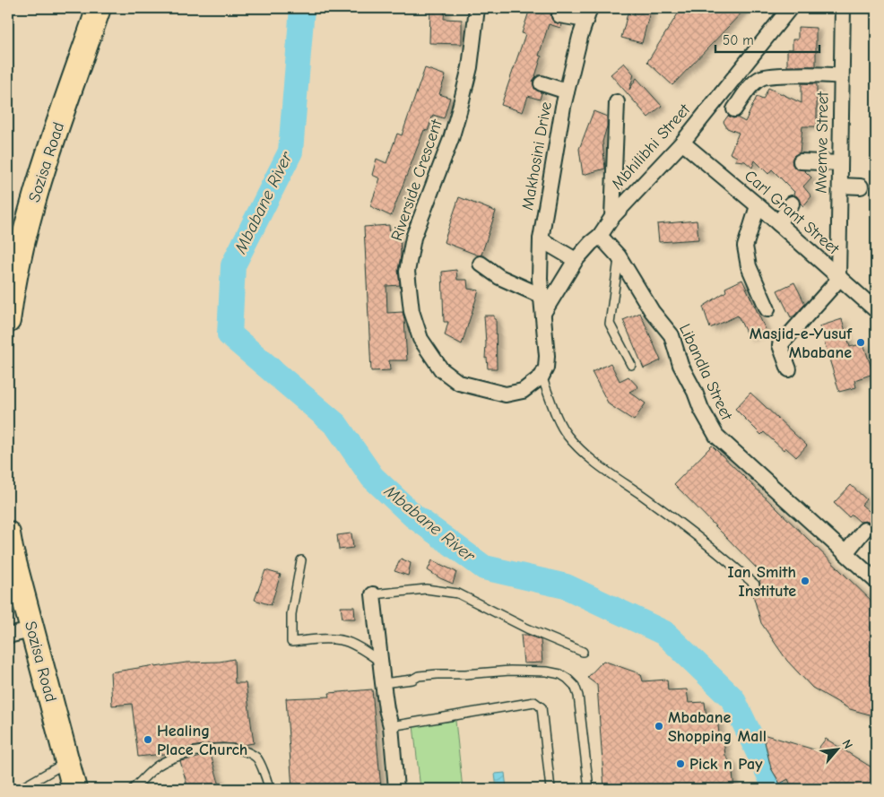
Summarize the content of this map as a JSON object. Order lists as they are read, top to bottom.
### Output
{
  "streets": {
    "main road": ["Sozisa Road"],
    "street": [
      "Mvemve Street",
      "Mbhilibhi Street",
      "Makhosini Drive",
      "Riverside Crescent",
      "Carl Grant Street",
      "Libandla Street"
    ]
  },
  "crossings": [
    ["Mvemve Street", "Carl Grant Street"],
    ["Mbhilibhi Street", "Makhosini Drive"],
    ["Mbhilibhi Street", "Carl Grant Street"],
    ["Mbhilibhi Street", "Libandla Street"]
  ],
  "water": ["Mbabane River"],
  "places": [
    "Masjid-e-Yusuf Mbabane",
    "Ian Smith Institute",
    "Mbabane Shopping Mall",
    "Healing Place Church",
    "Pick n Pay"
  ],
  "scale_bar": "50 m",
  "north": "top right"
}
